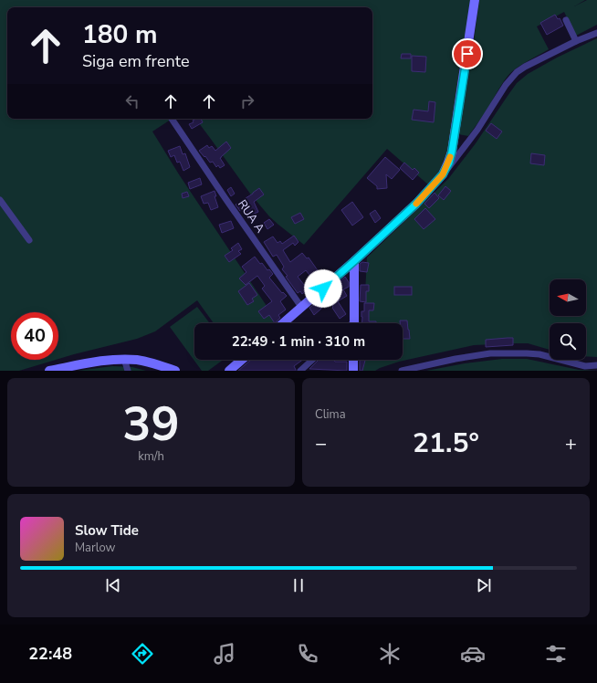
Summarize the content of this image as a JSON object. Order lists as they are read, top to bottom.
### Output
{
  "streets": {
    "street": ["RUA A"]
  },
  "north": "left",
  "page": {
    "turn": ["180 m", "Siga em frente"],
    "limit": "40",
    "trip": "22:49 · 1 min · 310 m",
    "tile": [
      ["39", "km/h"],
      "Clima"
    ],
    "heat": ["−", "21.5°", "+"],
    "song": ["Slow Tide", "Marlow"],
    "tabs": "22:48"
  }
}
